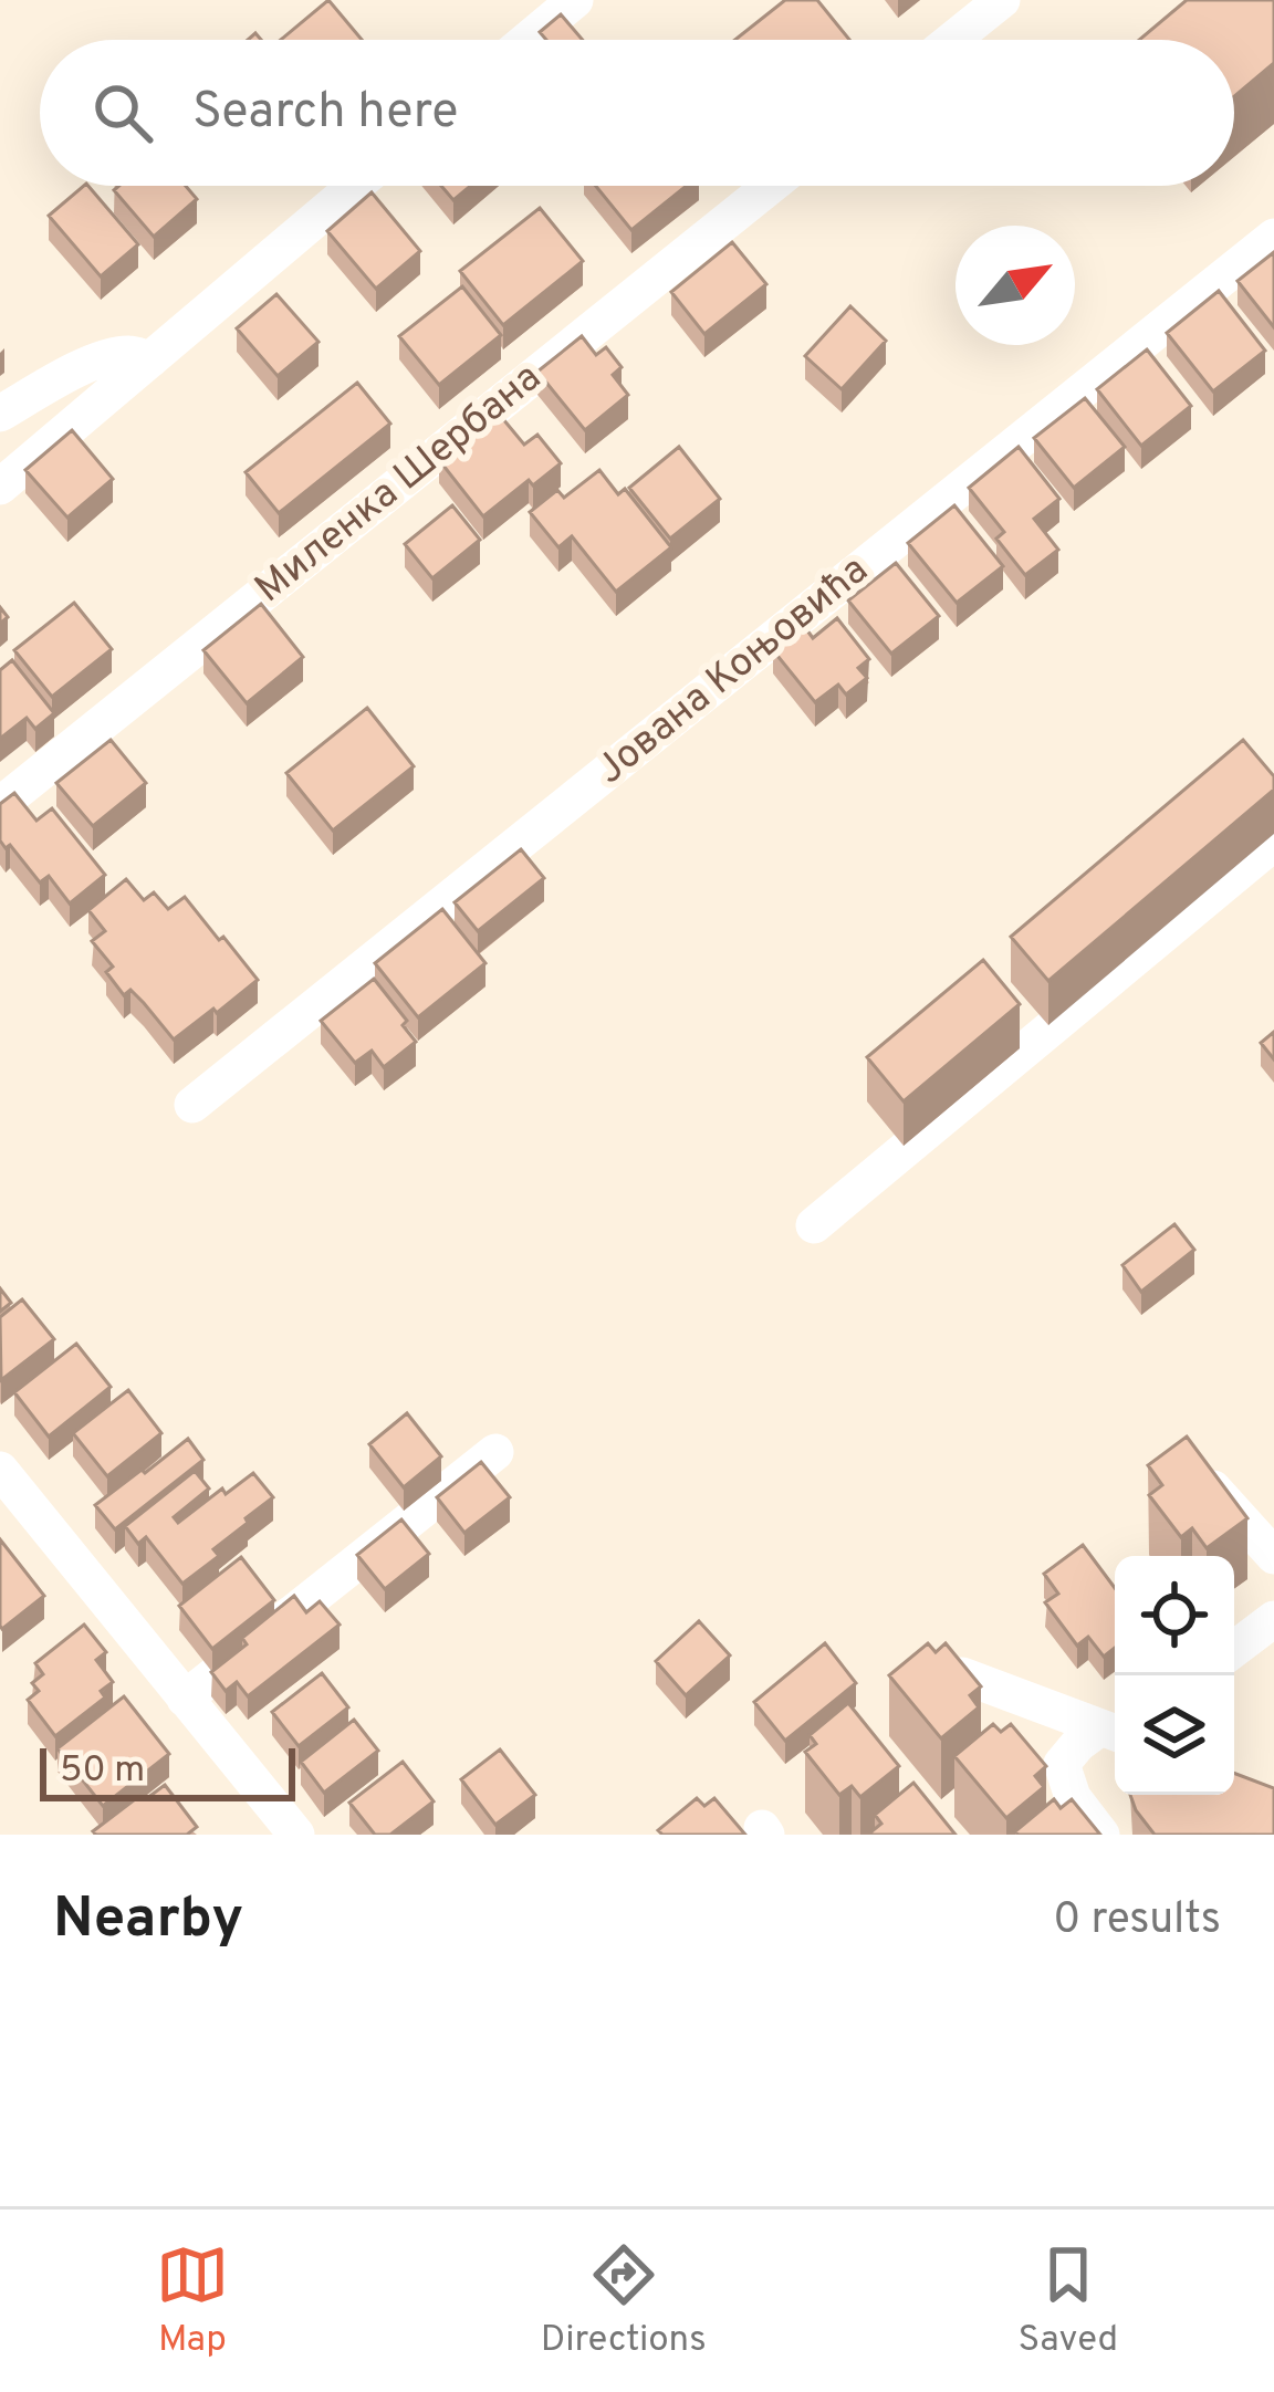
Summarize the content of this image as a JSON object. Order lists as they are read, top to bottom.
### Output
{
  "streets": {
    "street": ["Миленка Шербана", "Јована Коњовића"]
  },
  "scale_bar": "50 m",
  "north": "top right",
  "page": {
    "search": "Search here",
    "scale": "50 m",
    "heading": ["Nearby", "0 results"],
    "nav": ["Map", "Directions", "Saved"]
  }
}
